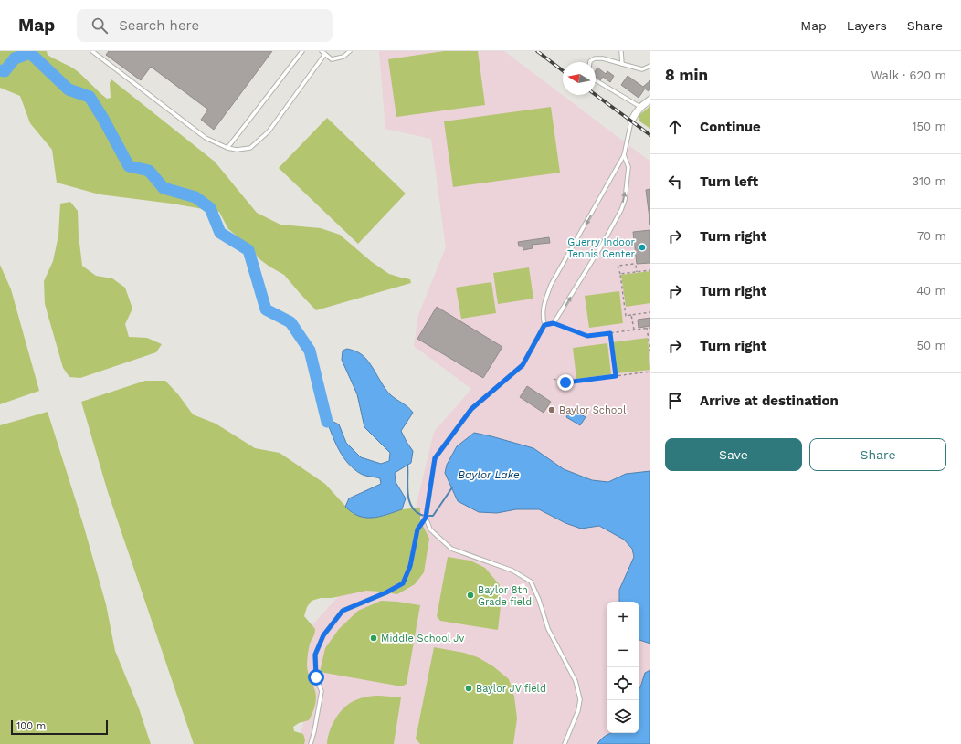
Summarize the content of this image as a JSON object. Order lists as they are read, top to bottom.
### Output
{
  "water": ["Baylor Lake"],
  "places": [
    "Guerry Indoor Tennis Center",
    "Baylor School",
    "Baylor 8th Grade field",
    "Middle School Jv",
    "Baylor JV field"
  ],
  "scale_bar": "100 m",
  "north": "left",
  "page": {
    "header": "Map",
    "search": "Search here",
    "nav": ["Map", "Layers", "Share"],
    "heading": ["8 min", "Walk · 620 m"],
    "list": [
      ["Continue", "150 m"],
      ["Turn left", "310 m"],
      ["Turn right", "70 m"],
      ["Turn right", "40 m"],
      ["Turn right", "50 m"],
      "Arrive at destination"
    ],
    "buttons": ["Save", "Share"],
    "map_buttons": ["+", "−"],
    "scale": "100 m"
  }
}
